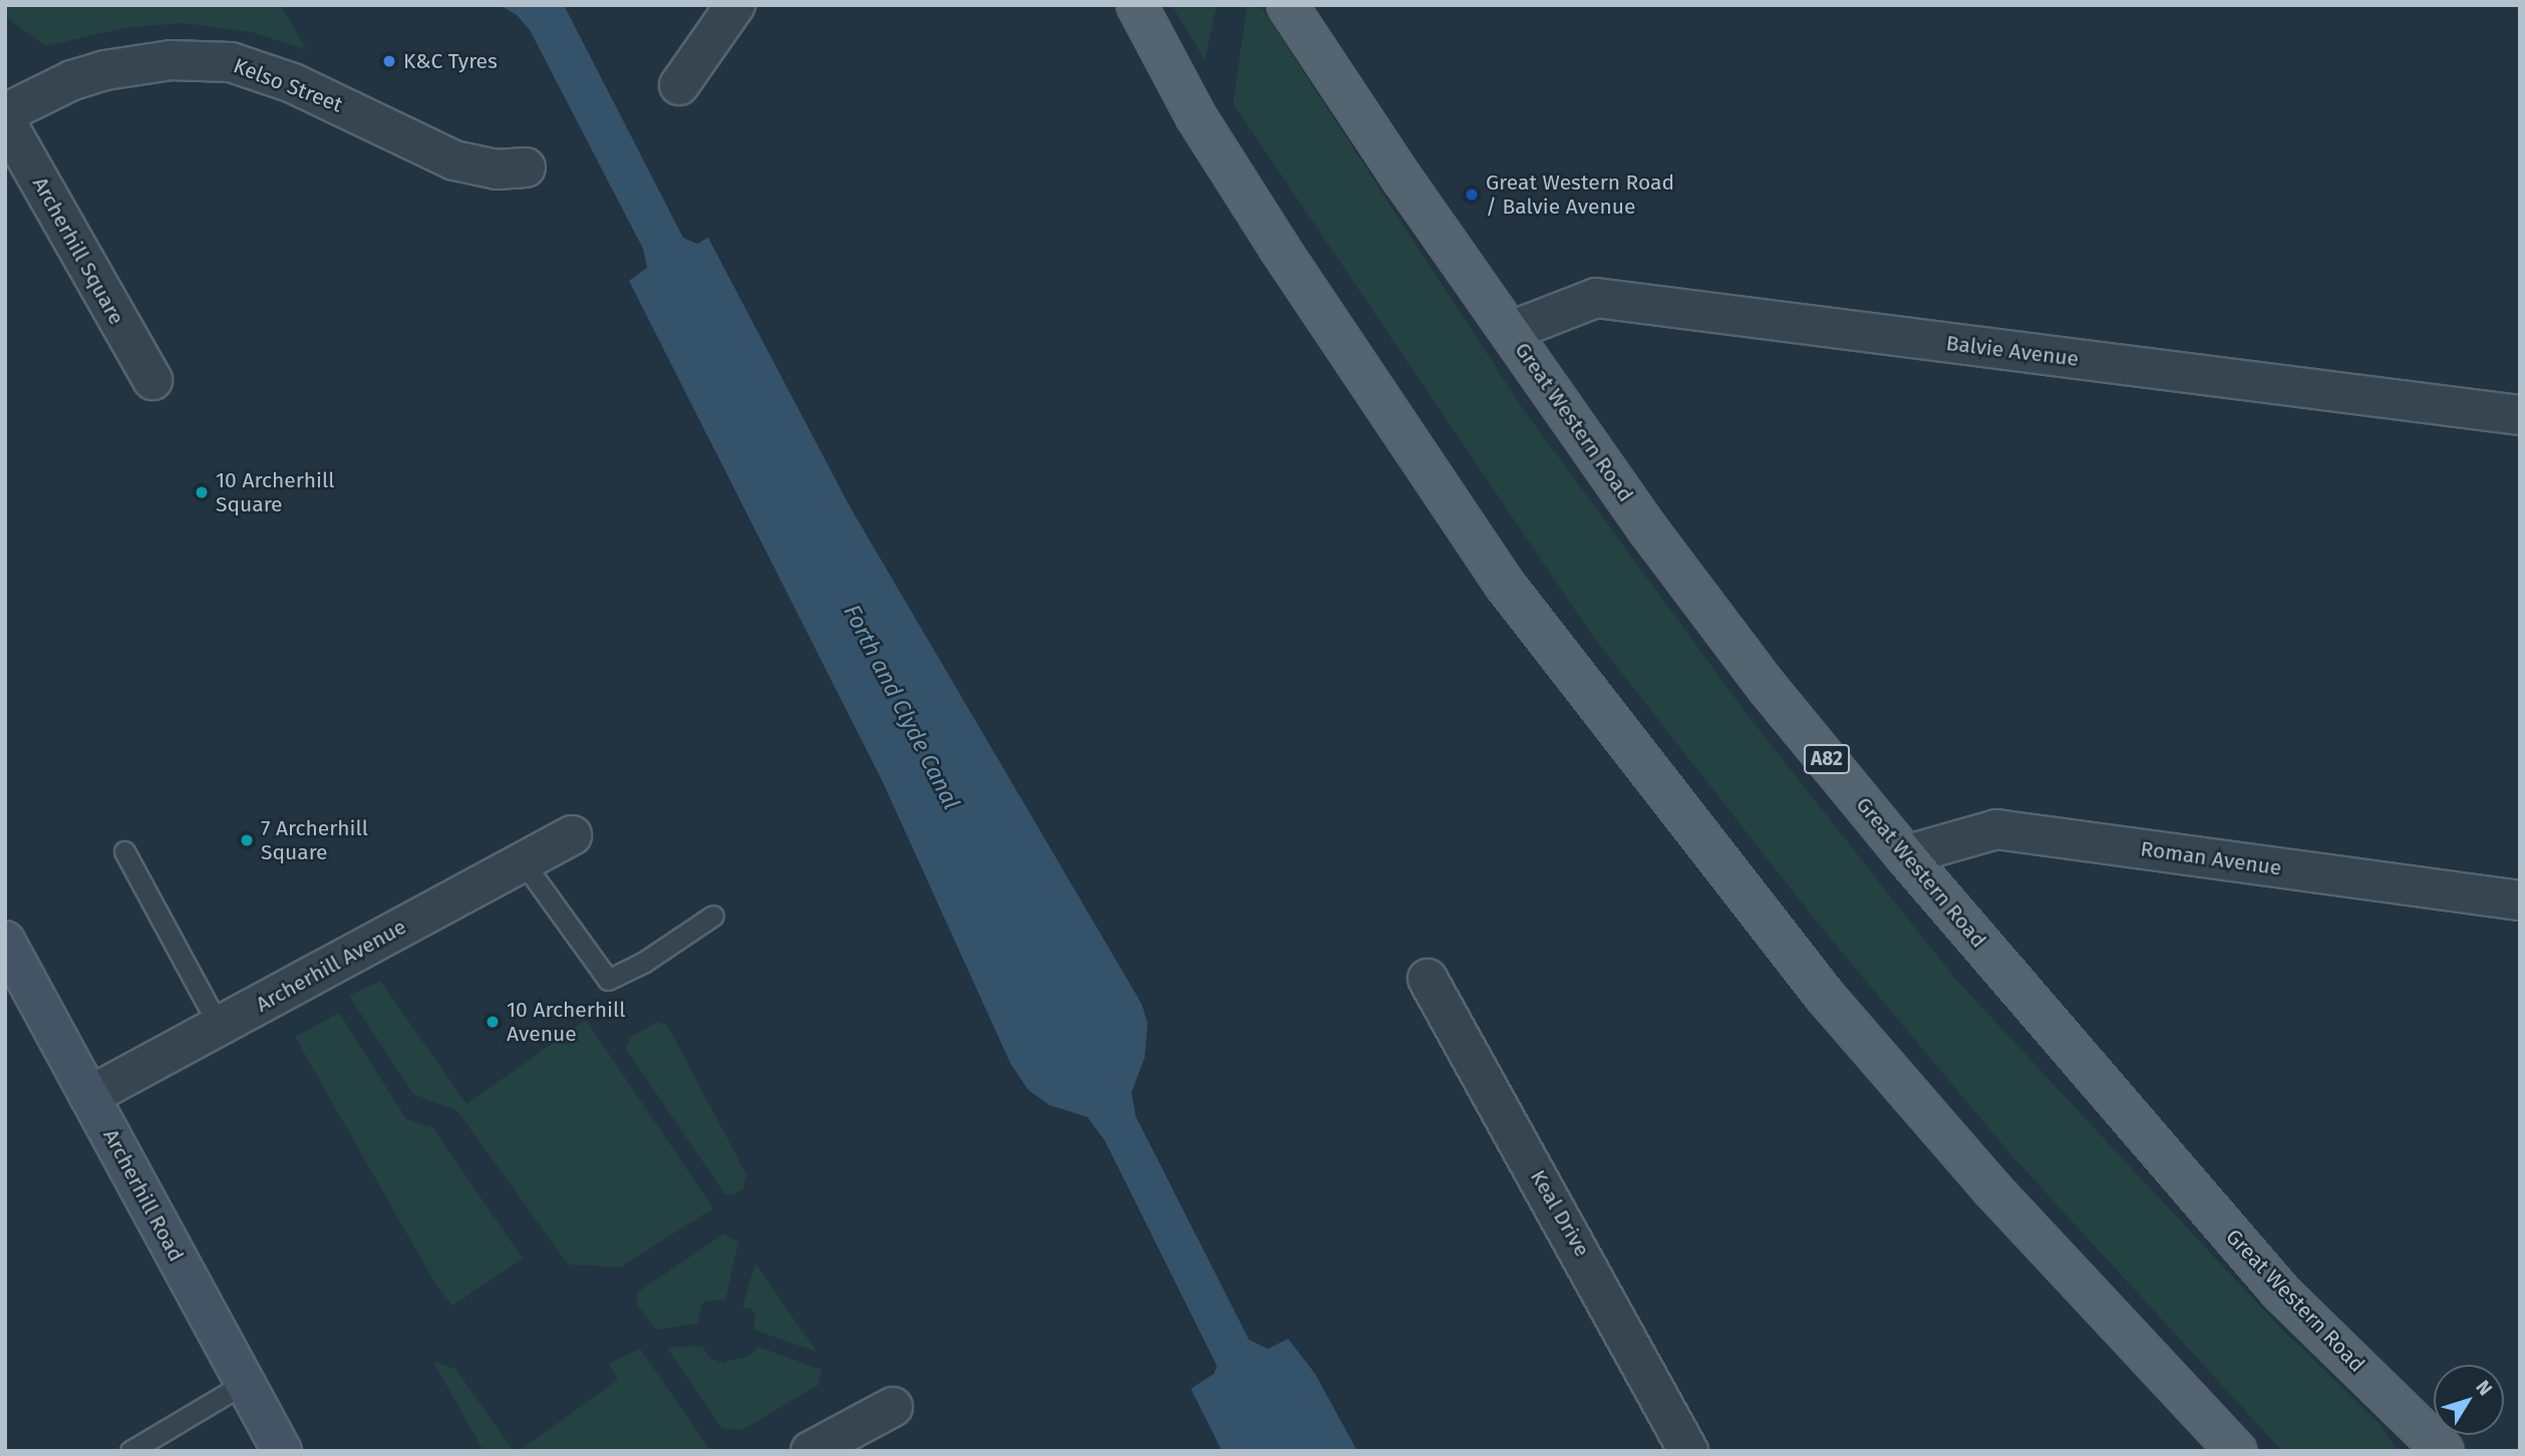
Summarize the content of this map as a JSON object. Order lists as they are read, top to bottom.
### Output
{
  "streets": {
    "main road": ["Great Western Road", "A82"],
    "street": [
      "Kelso Street",
      "Archerhill Square",
      "Balvie Avenue",
      "Roman Avenue",
      "Archerhill Avenue",
      "Archerhill Road",
      "Keal Drive"
    ]
  },
  "crossings": [
    ["Balvie Avenue", "Great Western Road"],
    ["Great Western Road", "Roman Avenue"],
    ["Archerhill Avenue", "Archerhill Road"]
  ],
  "water": ["Forth and Clyde Canal"],
  "places": [
    "K&C Tyres",
    "Great Western Road / Balvie Avenue",
    "10 Archerhill Square",
    "7 Archerhill Square",
    "10 Archerhill Avenue"
  ],
  "north": "top right"
}
